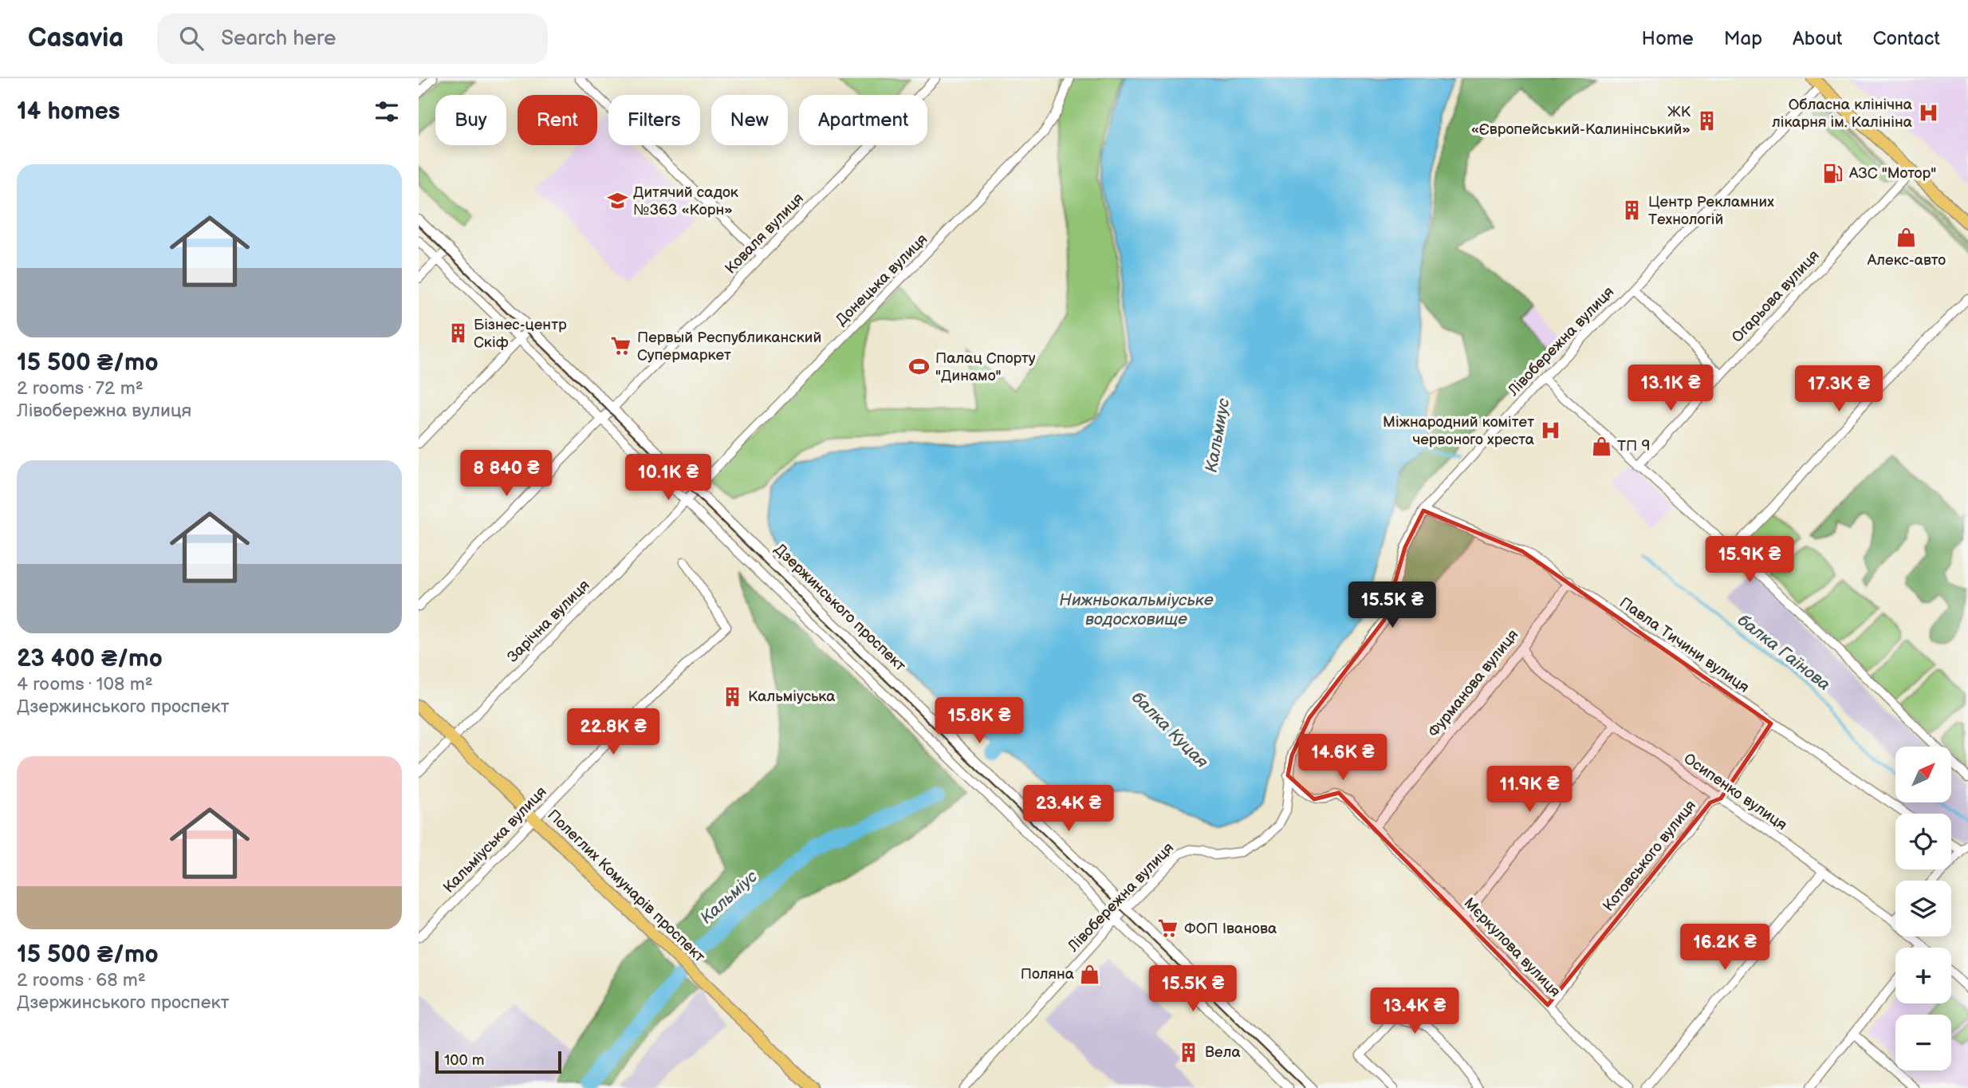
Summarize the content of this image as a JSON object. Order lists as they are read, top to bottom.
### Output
{
  "streets": {
    "main road": ["Полеглих Комунарів проспект"],
    "street": [
      "Коваля вулиця",
      "Донецька вулиця",
      "Огарьова вулиця",
      "Лівобережна вулиця",
      "Дзержинського проспект",
      "Зарічна вулиця",
      "Павла Тичини вулиця",
      "Фурманова вулиця",
      "Осипенко вулиця",
      "Кальміуська вулиця",
      "Котовського вулиця",
      "Мєркулова вулиця"
    ]
  },
  "crossings": [
    ["Коваля вулиця", "Дзержинського проспект"],
    ["Донецька вулиця", "Дзержинського проспект"],
    ["Донецька вулиця", "Зарічна вулиця"],
    ["Лівобережна вулиця", "Дзержинського проспект"],
    ["Лівобережна вулиця", "Павла Тичини вулиця"],
    ["Лівобережна вулиця", "Мєркулова вулиця"],
    ["Дзержинського проспект", "Зарічна вулиця"],
    ["Зарічна вулиця", "Полеглих Комунарів проспект"],
    ["Павла Тичини вулиця", "Фурманова вулиця"],
    ["Павла Тичини вулиця", "Котовського вулиця"],
    ["Фурманова вулиця", "Осипенко вулиця"],
    ["Фурманова вулиця", "Мєркулова вулиця"],
    ["Осипенко вулиця", "Котовського вулиця"],
    ["Кальміуська вулиця", "Полеглих Комунарів проспект"],
    ["Котовського вулиця", "Мєркулова вулиця"]
  ],
  "water": [
    "Кальмиус",
    "Нижньокальміуське водосховище",
    "балка Гаїнова",
    "балка Куцая",
    "Кальміус"
  ],
  "places": {
    "hospital": ["Обласна клінічна лікарня ім. Калініна", "Міжнародний комітет червоного хреста"],
    "building": [
      "ЖК «Європейський-Калинінський»",
      "Центр Рекламних Технологій",
      "Бізнес-центр Скіф",
      "Кальміуська",
      "Вела"
    ],
    "fuel station": ["АЗС \"Мотор\""],
    "school or university": ["Дитячий садок №363 «Корн»"],
    "shop": ["Алекс-авто", "ТП 9", "Поляна"],
    "supermarket": ["Первый Республиканский Супермаркет", "ФОП Іванова"],
    "sports": ["Палац Спорту \"Динамо\""]
  },
  "scale_bar": "100 m",
  "north": "top right",
  "page": {
    "header": "Casavia",
    "search": "Search here",
    "nav": [
      "Home",
      "Map",
      "About",
      "Contact"
    ],
    "heading": "14 homes",
    "chip": [
      "Buy",
      "Rent",
      "Filters",
      "New",
      "Apartment"
    ],
    "list": [
      {
        "name": "15 500 ₴/mo",
        "note": "2 rooms · 72 m² · Лівобережна вулиця"
      },
      {
        "name": "23 400 ₴/mo",
        "note": "4 rooms · 108 m² · Дзержинського проспект"
      },
      {
        "name": "15 500 ₴/mo",
        "note": "2 rooms · 68 m² · Дзержинського проспект"
      }
    ],
    "price": [
      "13.1K ₴",
      "17.3K ₴",
      "8 840 ₴",
      "10.1K ₴",
      "15.9K ₴",
      "15.5K ₴",
      "15.8K ₴",
      "22.8K ₴",
      "14.6K ₴",
      "11.9K ₴",
      "23.4K ₴",
      "16.2K ₴",
      "15.5K ₴",
      "13.4K ₴"
    ],
    "map_buttons": ["+", "−"],
    "scale": "100 m"
  }
}
